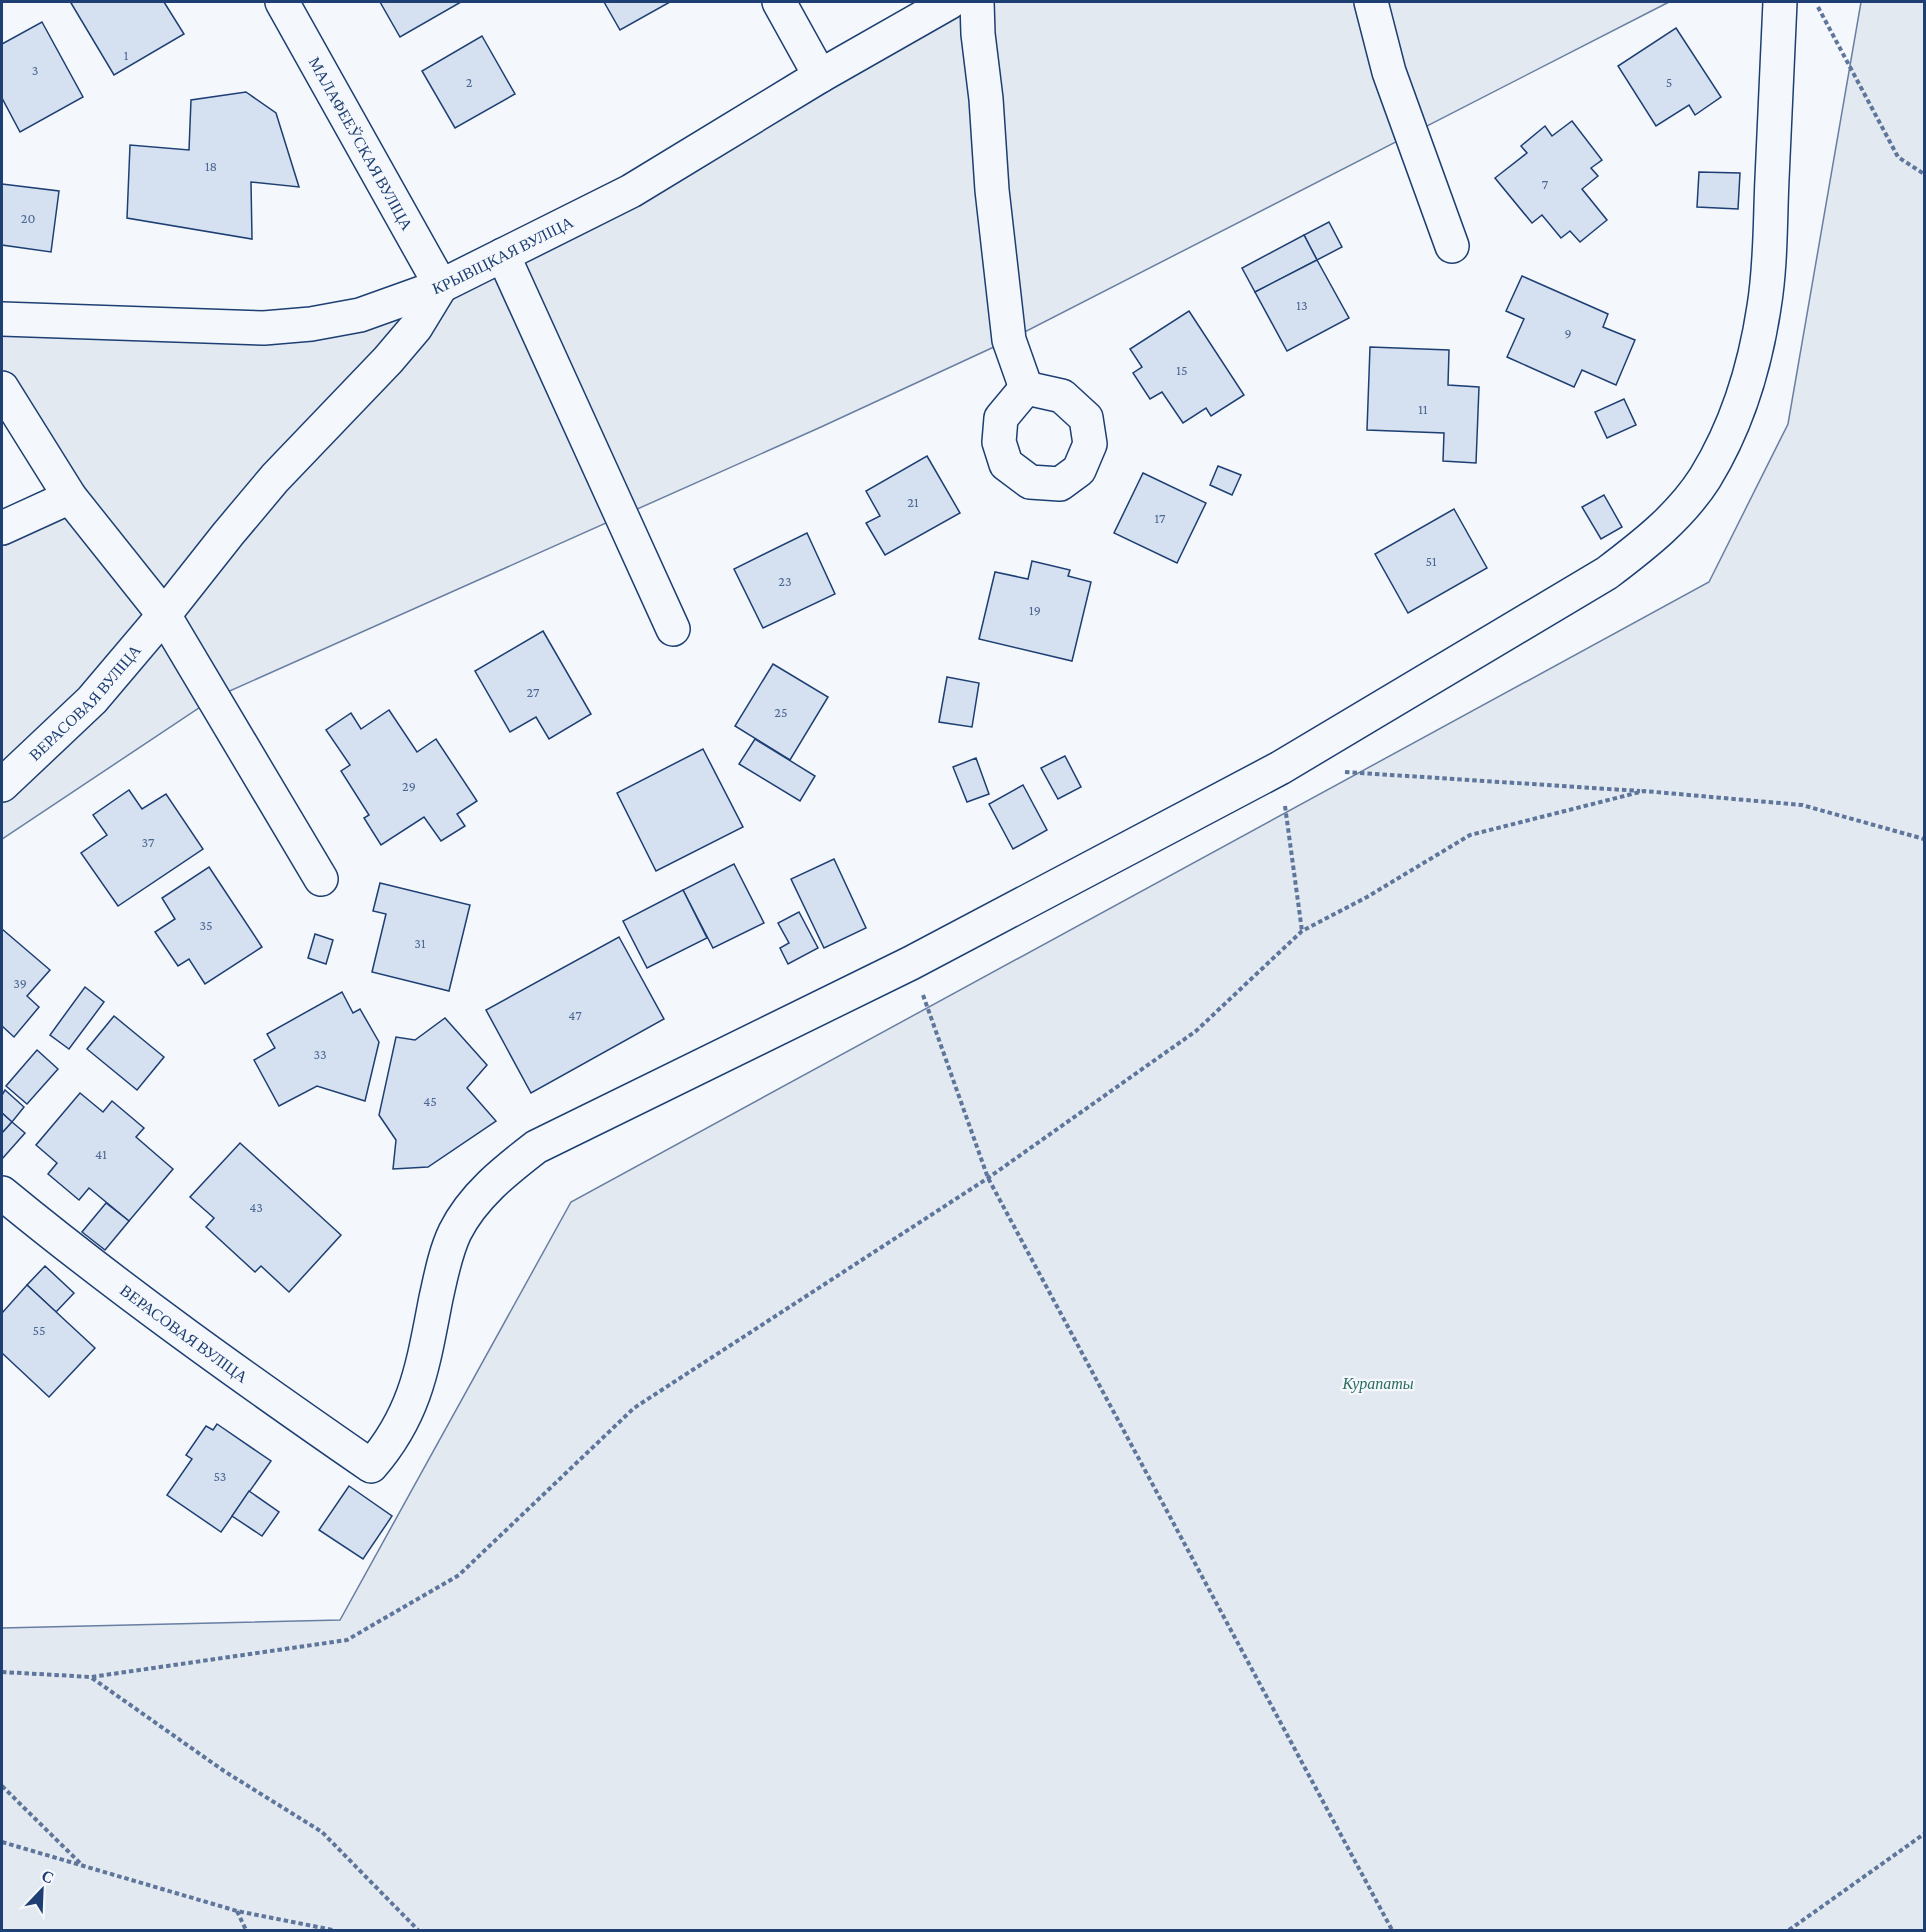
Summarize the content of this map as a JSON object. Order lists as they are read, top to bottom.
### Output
{
  "streets": {
    "street": ["МАЛАФЕЕЎСКАЯ ВУЛІЦА", "КРЫВІЦКАЯ ВУЛІЦА", "ВЕРАСОВАЯ ВУЛІЦА"]
  },
  "crossings": [
    ["МАЛАФЕЕЎСКАЯ ВУЛІЦА", "КРЫВІЦКАЯ ВУЛІЦА"],
    ["МАЛАФЕЕЎСКАЯ ВУЛІЦА", "ВЕРАСОВАЯ ВУЛІЦА"],
    ["КРЫВІЦКАЯ ВУЛІЦА", "ВЕРАСОВАЯ ВУЛІЦА"]
  ],
  "parks": ["Курапаты"],
  "house_numbers": [
    "1",
    "3",
    "2",
    "5",
    "18",
    "7",
    "20",
    "13",
    "9",
    "15",
    "11",
    "21",
    "17",
    "51",
    "23",
    "19",
    "27",
    "25",
    "29",
    "37",
    "35",
    "31",
    "39",
    "47",
    "33",
    "45",
    "41",
    "43",
    "55",
    "53"
  ],
  "north": "top right"
}
